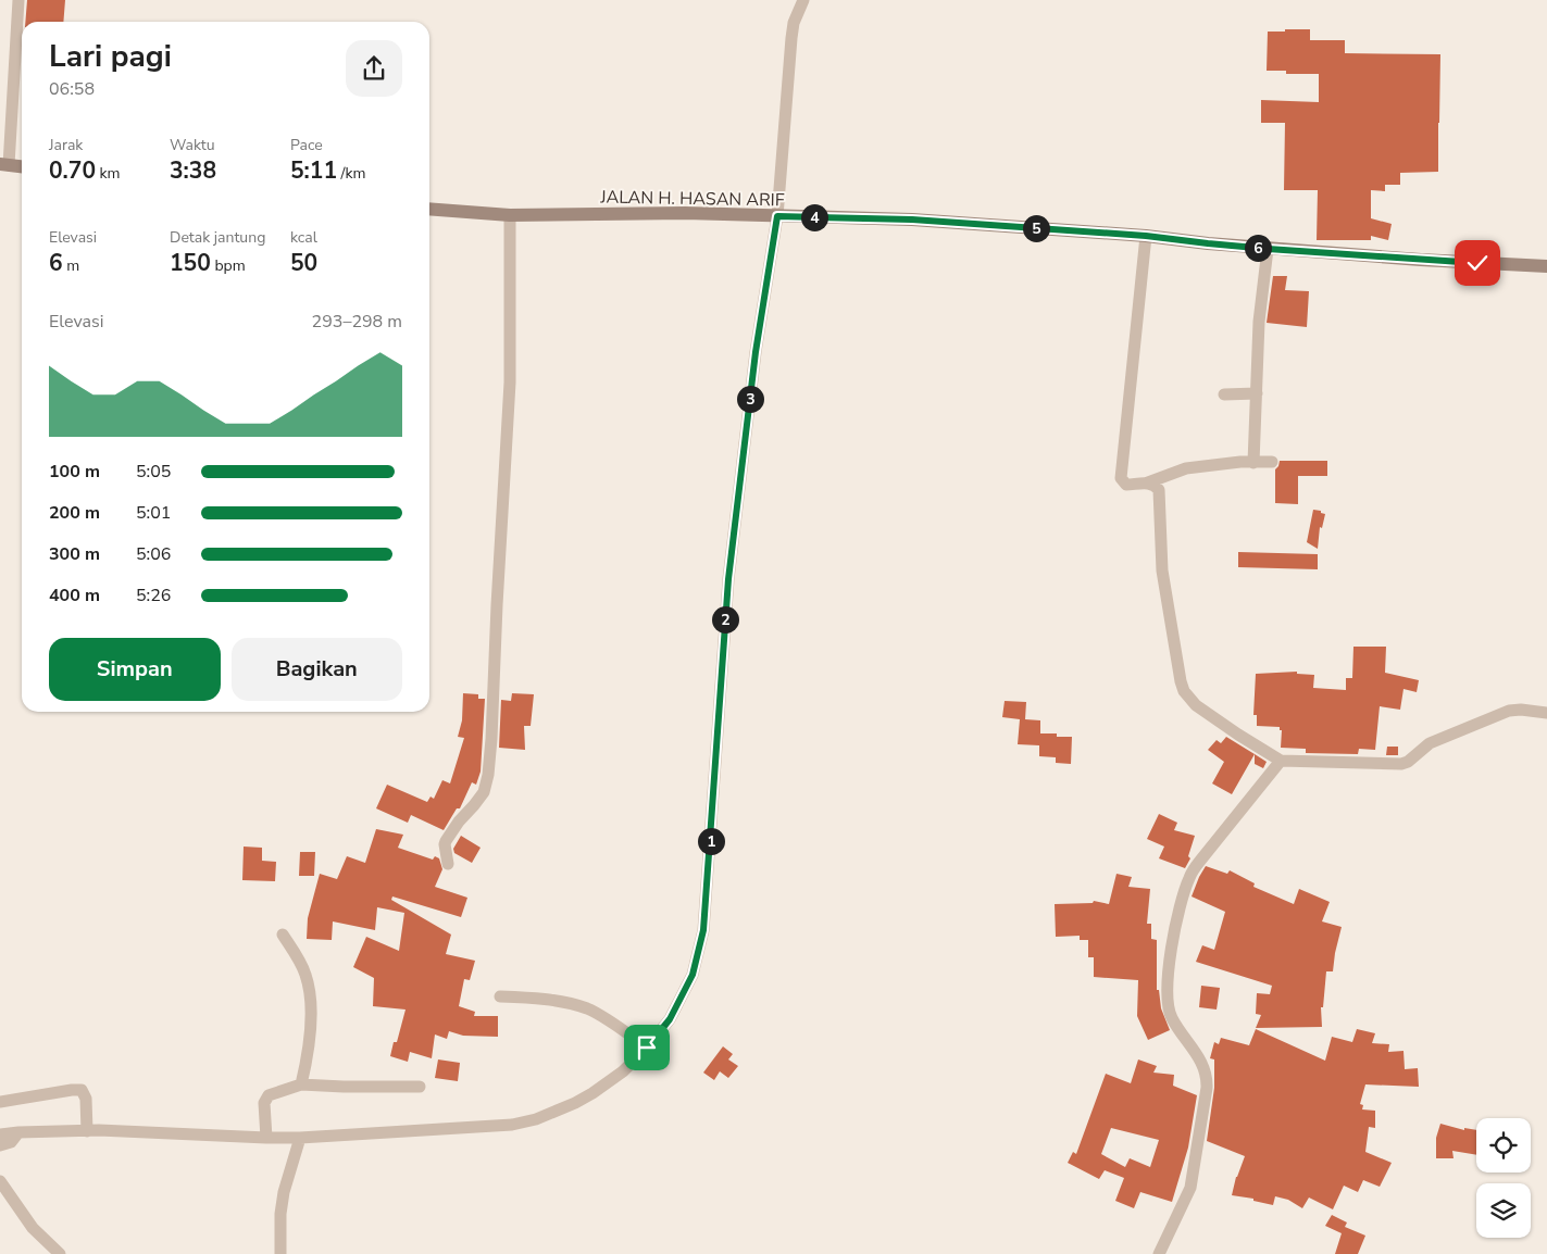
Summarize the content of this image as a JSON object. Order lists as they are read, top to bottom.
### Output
{
  "streets": {
    "main road": ["JALAN H. HASAN ARIF"]
  },
  "page": {
    "heading": ["Lari pagi", "06:58"],
    "stats": [
      ["Jarak", "0.70 km"],
      ["Waktu", "3:38"],
      ["Pace", "5:11 /km"],
      ["Elevasi", "6 m"],
      ["Detak jantung", "150 bpm"],
      ["kcal", "50"]
    ],
    "pins": [
      "4",
      "5",
      "6",
      "3",
      "2",
      "1"
    ],
    "chart": ["Elevasi", "293–298 m"],
    "list": [
      {
        "name": "100 m",
        "note": "5:05"
      },
      {
        "name": "200 m",
        "note": "5:01"
      },
      {
        "name": "300 m",
        "note": "5:06"
      },
      {
        "name": "400 m",
        "note": "5:26"
      }
    ],
    "buttons": ["Simpan", "Bagikan"]
  }
}
